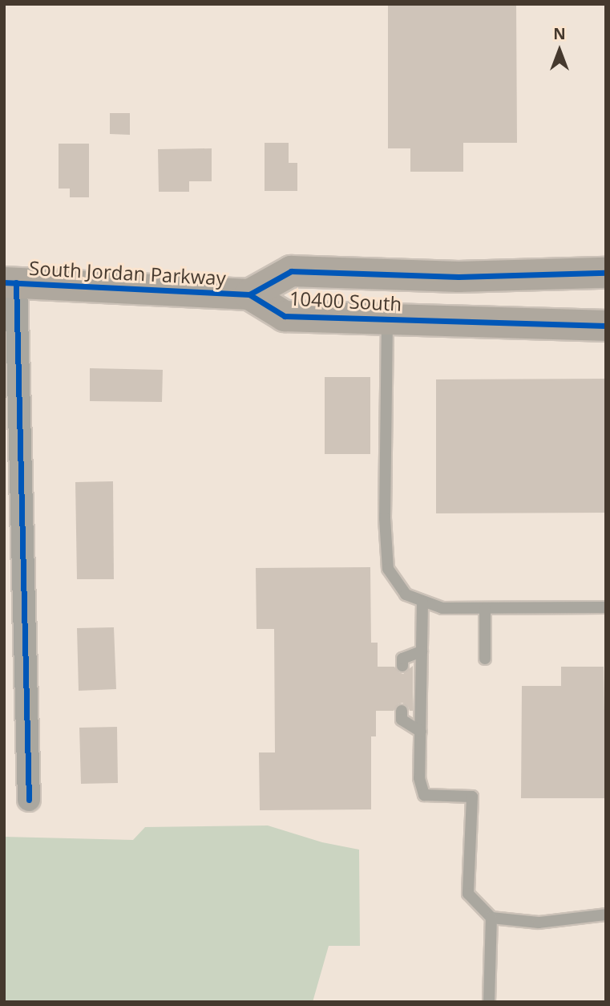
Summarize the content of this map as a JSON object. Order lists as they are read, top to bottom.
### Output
{
  "streets": {
    "main road": ["South Jordan Parkway", "10400 South"]
  },
  "crossings": [
    ["South Jordan Parkway", "10400 South"]
  ],
  "north": "top"
}
